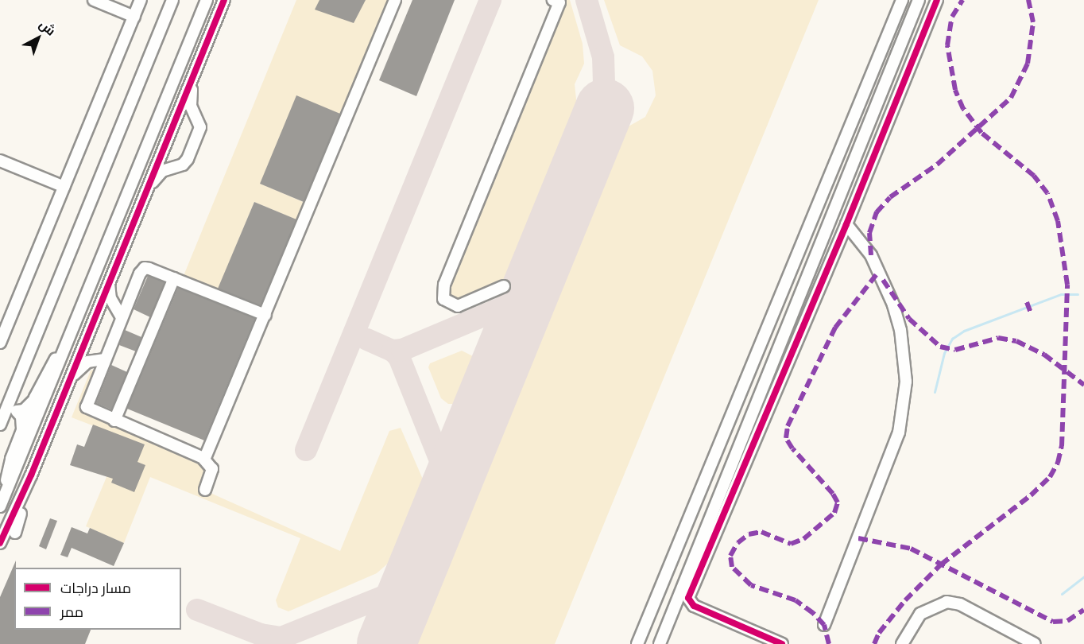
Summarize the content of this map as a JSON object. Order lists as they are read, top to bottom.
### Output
{
  "legend": ["مسار دراجات", "ممر"],
  "north": "top right"
}
